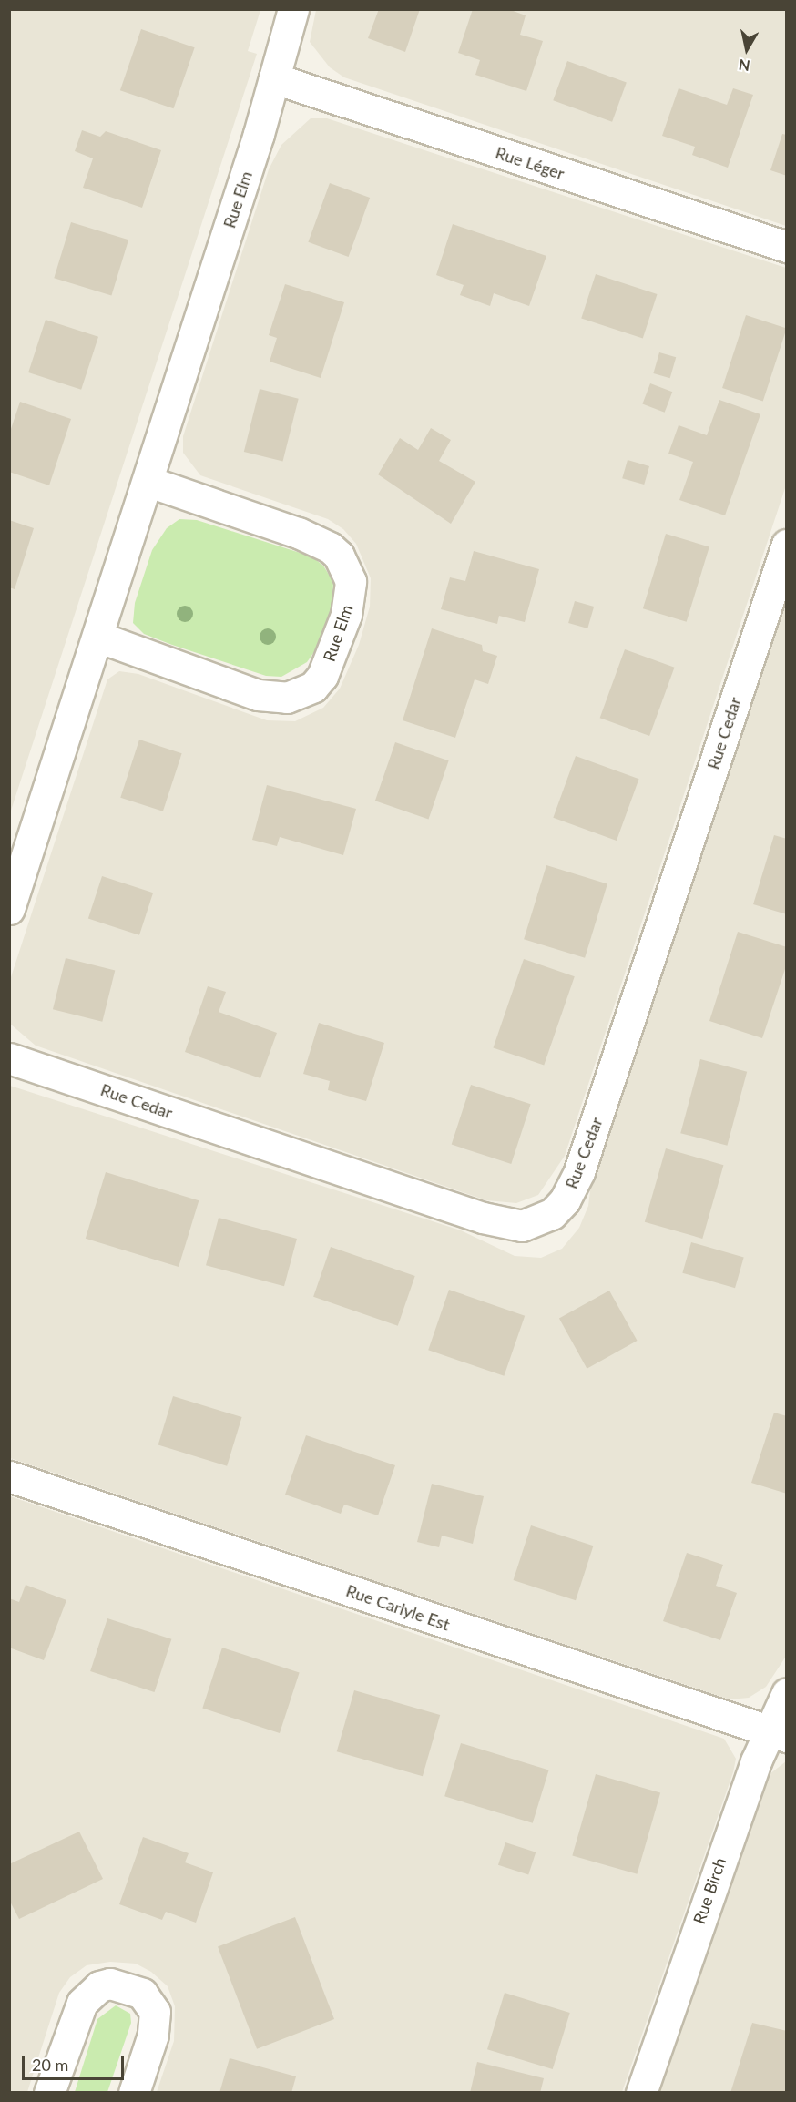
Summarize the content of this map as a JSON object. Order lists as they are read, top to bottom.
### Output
{
  "streets": {
    "street": [
      "Rue Léger",
      "Rue Elm",
      "Rue Cedar",
      "Rue Carlyle Est",
      "Rue Birch"
    ]
  },
  "crossings": [
    ["Rue Léger", "Rue Elm"],
    ["Rue Carlyle Est", "Rue Birch"]
  ],
  "scale_bar": "20 m",
  "north": "bottom"
}
